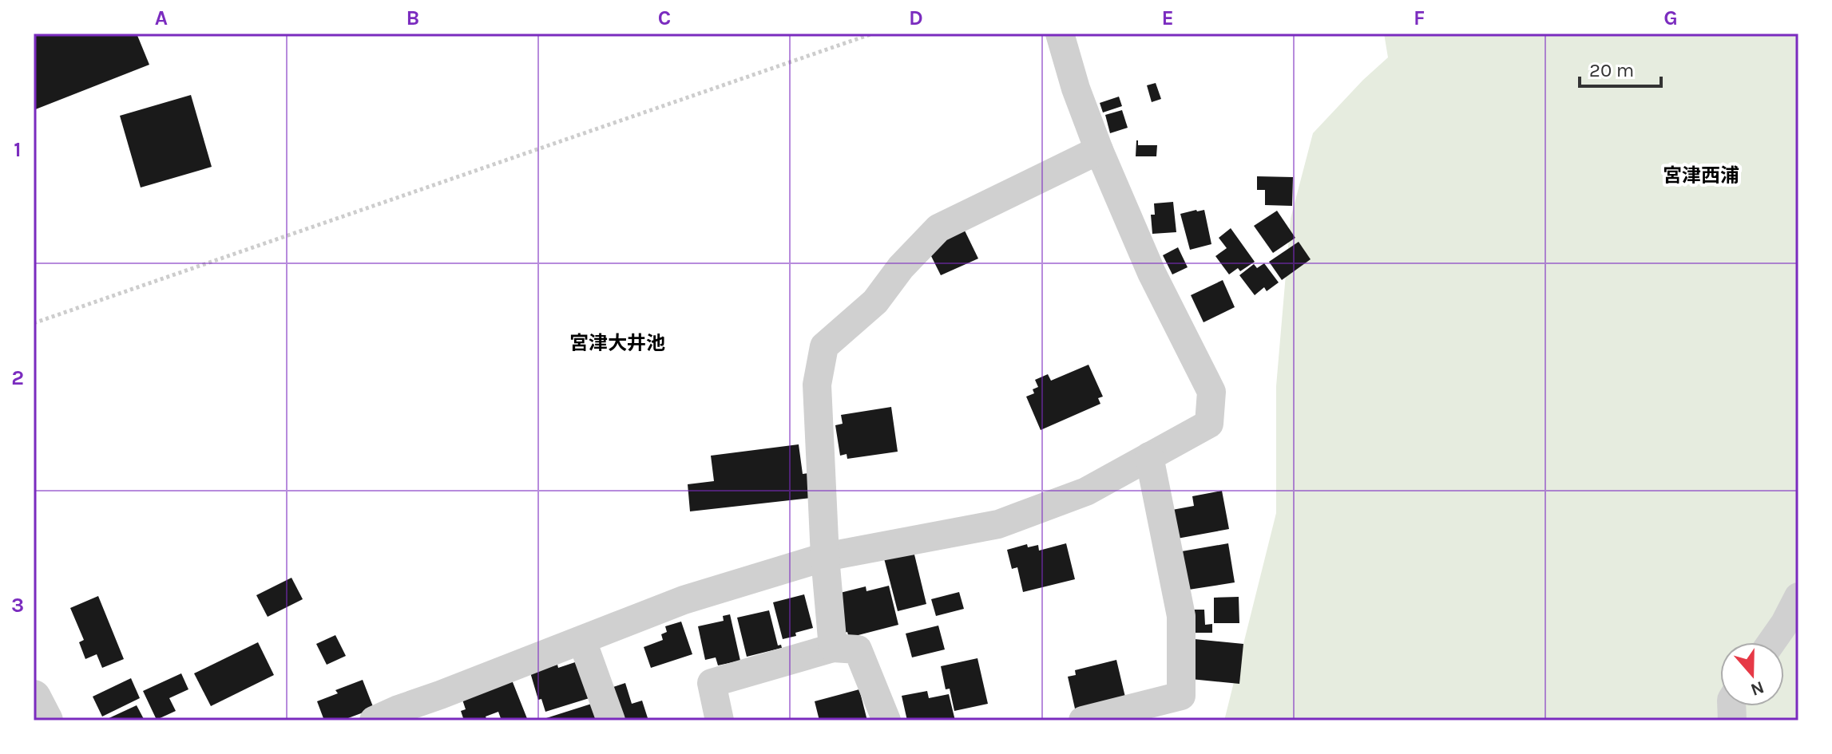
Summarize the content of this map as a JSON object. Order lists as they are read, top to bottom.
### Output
{
  "districts": ["宮津西浦", "宮津大井池"],
  "scale_bar": "20 m",
  "north": "bottom",
  "grid": {
    "columns": [
      "A",
      "B",
      "C",
      "D",
      "E",
      "F",
      "G"
    ],
    "rows": ["1", "2", "3"]
  }
}
